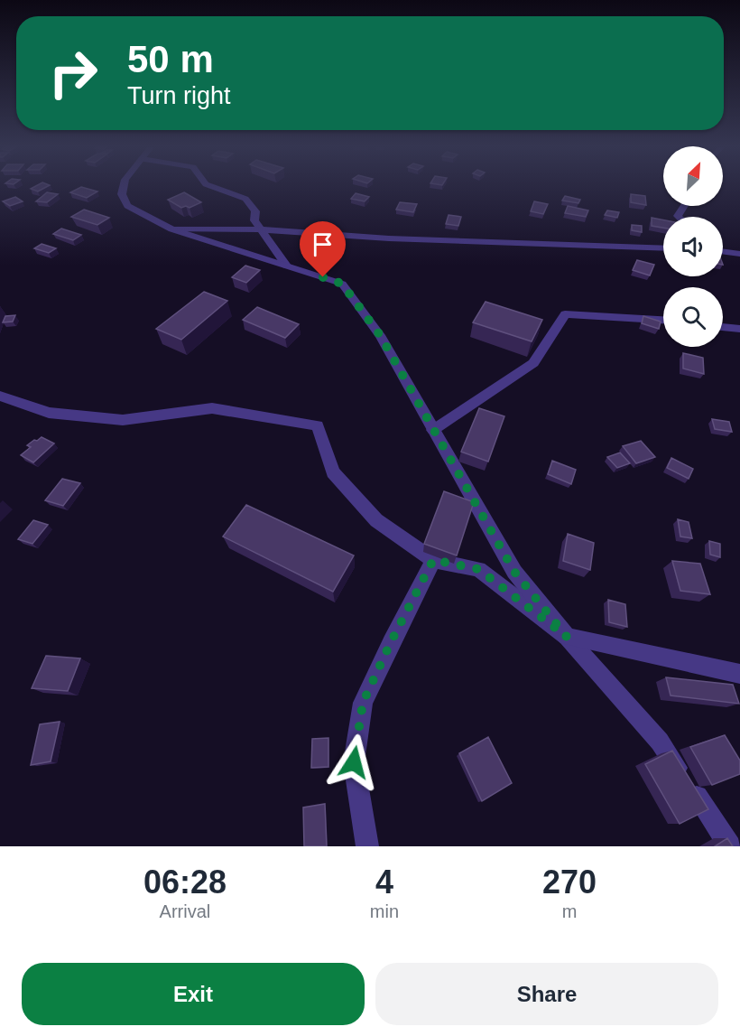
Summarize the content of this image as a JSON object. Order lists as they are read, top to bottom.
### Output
{
  "north": "top right",
  "page": {
    "turn": ["50 m", "Turn right"],
    "eta": [
      "06:28",
      "Arrival",
      "4",
      "min",
      "270",
      "m"
    ],
    "buttons": ["Exit", "Share"]
  }
}
